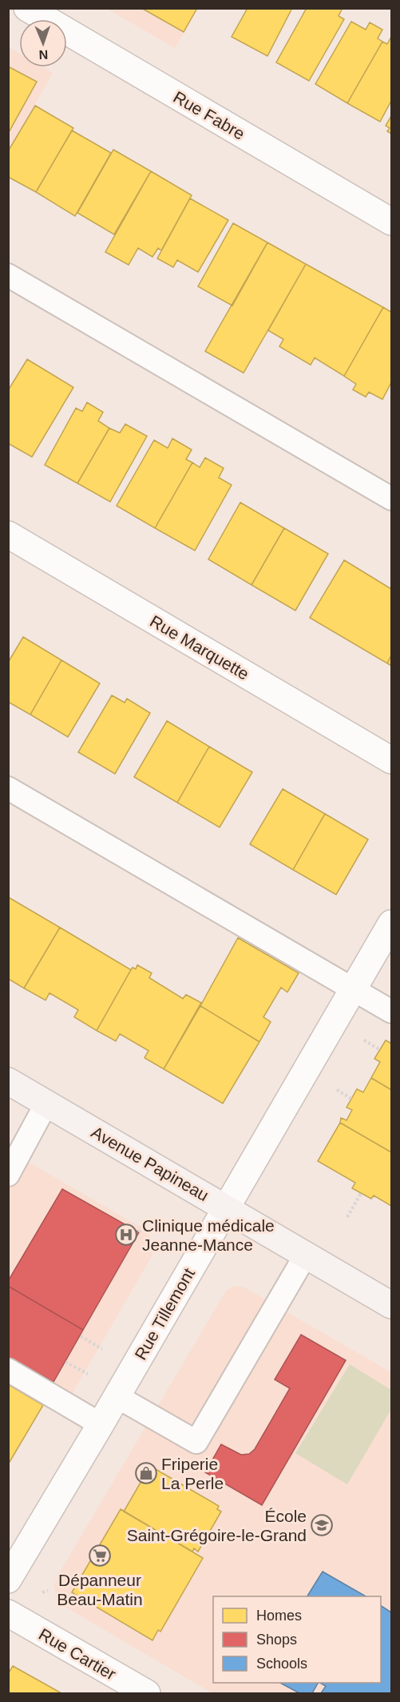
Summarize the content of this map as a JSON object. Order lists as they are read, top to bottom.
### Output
{
  "streets": {
    "main road": ["Avenue Papineau"],
    "street": [
      "Rue Fabre",
      "Rue Marquette",
      "Rue Tillemont",
      "Rue Cartier"
    ]
  },
  "crossings": [
    ["Avenue Papineau", "Rue Tillemont"]
  ],
  "places": {
    "hospital": ["Clinique médicale Jeanne-Mance"],
    "shop": ["Friperie La Perle"],
    "school or university": ["École Saint-Grégoire-le-Grand"],
    "supermarket": ["Dépanneur Beau-Matin"]
  },
  "legend": ["Homes", "Shops", "Schools"],
  "north": "bottom"
}
